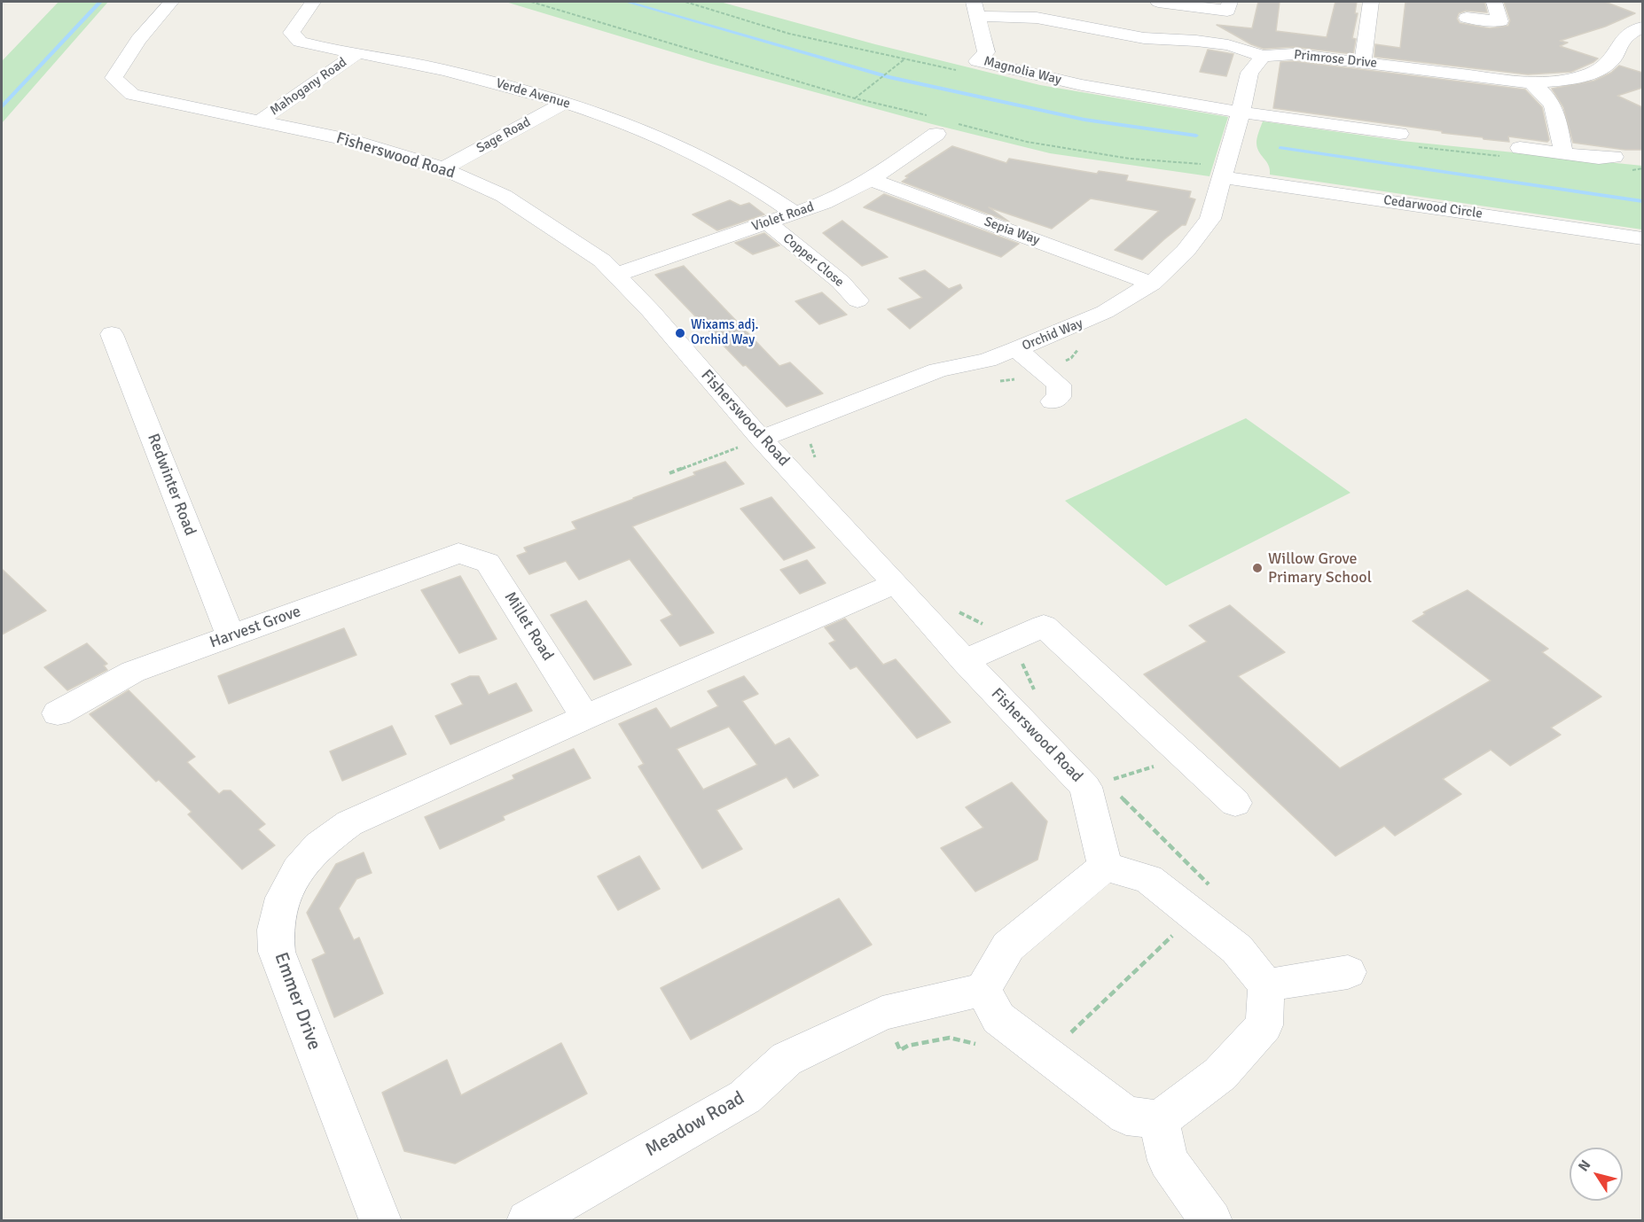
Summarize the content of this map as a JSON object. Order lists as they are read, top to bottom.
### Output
{
  "streets": {
    "street": [
      "Primrose Drive",
      "Magnolia Way",
      "Mahogany Road",
      "Verde Avenue",
      "Sage Road",
      "Fisherswood Road",
      "Cedarwood Circle",
      "Violet Road",
      "Sepia Way",
      "Copper Close",
      "Orchid Way",
      "Redwinter Road",
      "Millet Road",
      "Harvest Grove",
      "Emmer Drive",
      "Meadow Road"
    ]
  },
  "crossings": [
    ["Primrose Drive", "Magnolia Way"],
    ["Primrose Drive", "Orchid Way"],
    ["Magnolia Way", "Orchid Way"],
    ["Mahogany Road", "Verde Avenue"],
    ["Mahogany Road", "Fisherswood Road"],
    ["Verde Avenue", "Sage Road"],
    ["Verde Avenue", "Violet Road"],
    ["Sage Road", "Fisherswood Road"],
    ["Fisherswood Road", "Violet Road"],
    ["Fisherswood Road", "Orchid Way"],
    ["Fisherswood Road", "Emmer Drive"],
    ["Cedarwood Circle", "Orchid Way"],
    ["Violet Road", "Sepia Way"],
    ["Violet Road", "Copper Close"],
    ["Sepia Way", "Orchid Way"],
    ["Redwinter Road", "Harvest Grove"],
    ["Millet Road", "Harvest Grove"],
    ["Millet Road", "Emmer Drive"]
  ],
  "places": ["Wixams adj. Orchid Way", "Willow Grove Primary School"],
  "north": "top left"
}
